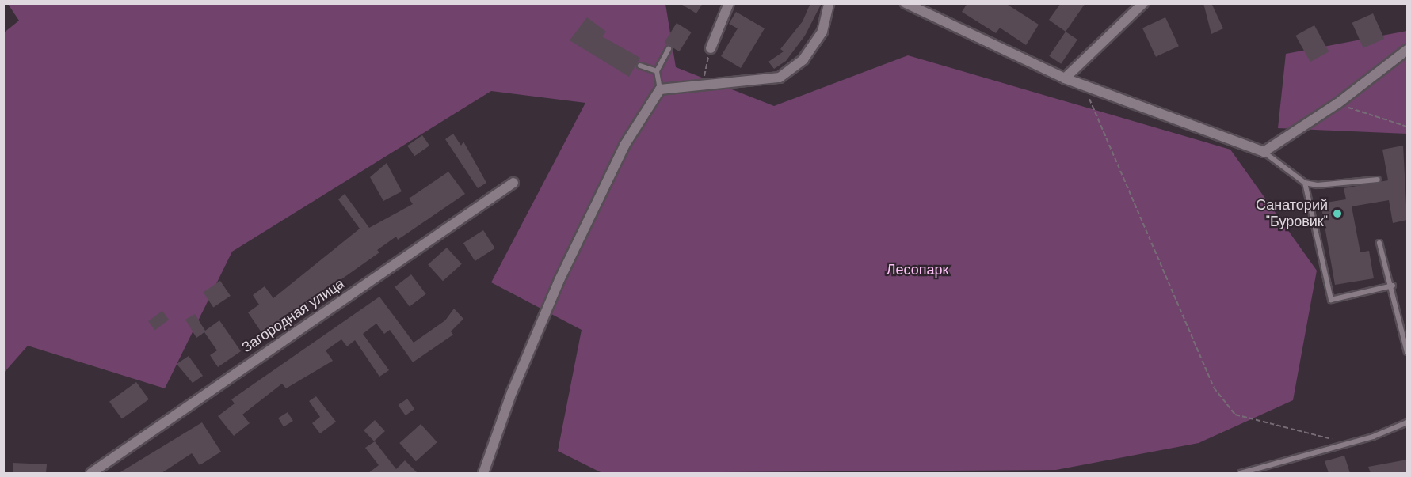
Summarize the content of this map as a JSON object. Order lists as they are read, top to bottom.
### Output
{
  "streets": {
    "street": ["Загородная улица"]
  },
  "parks": ["Лесопарк"],
  "places": ["Санаторий \"Буровик\""]
}
